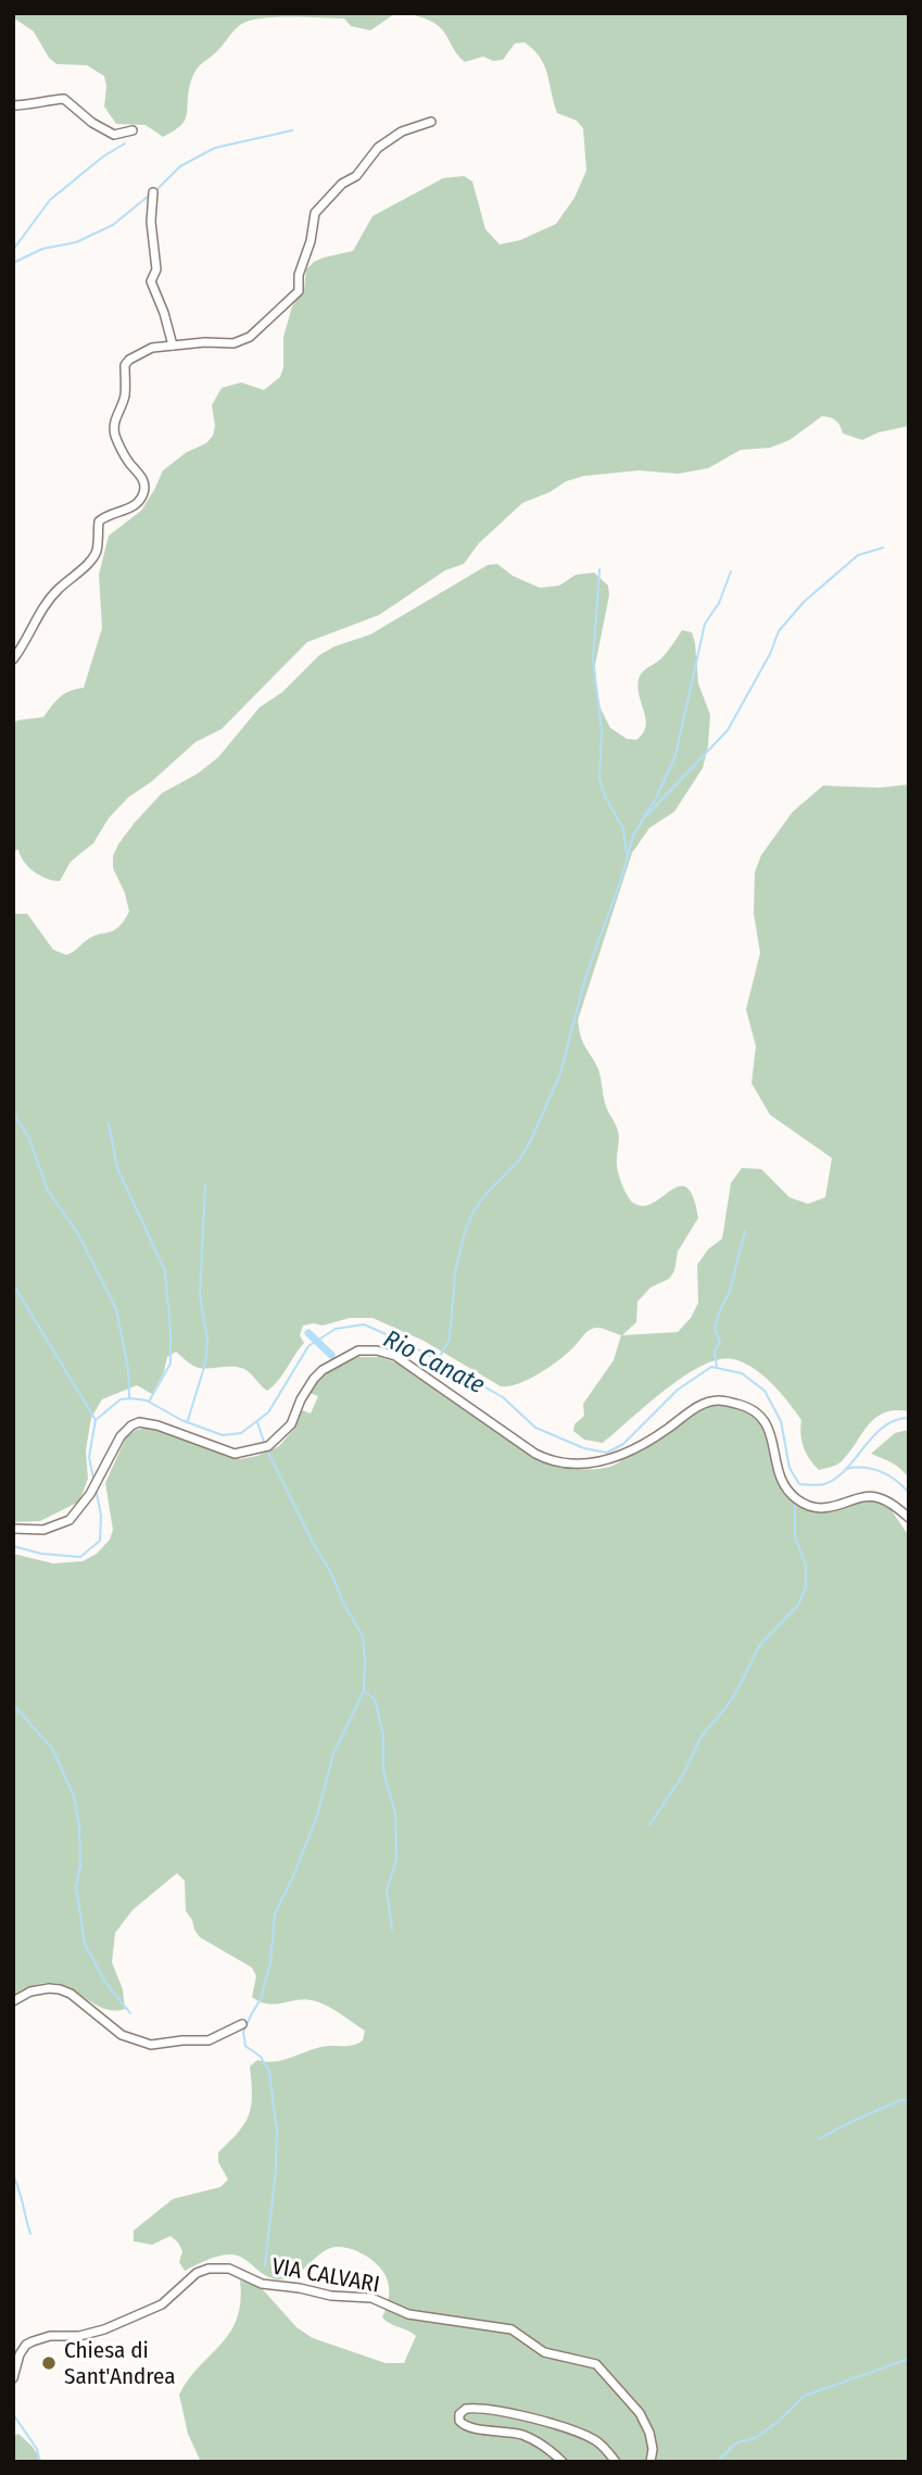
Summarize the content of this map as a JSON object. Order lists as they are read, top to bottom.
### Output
{
  "streets": {
    "street": ["VIA CALVARI"]
  },
  "water": ["Rio Canate"],
  "places": ["Chiesa di Sant'Andrea"]
}
